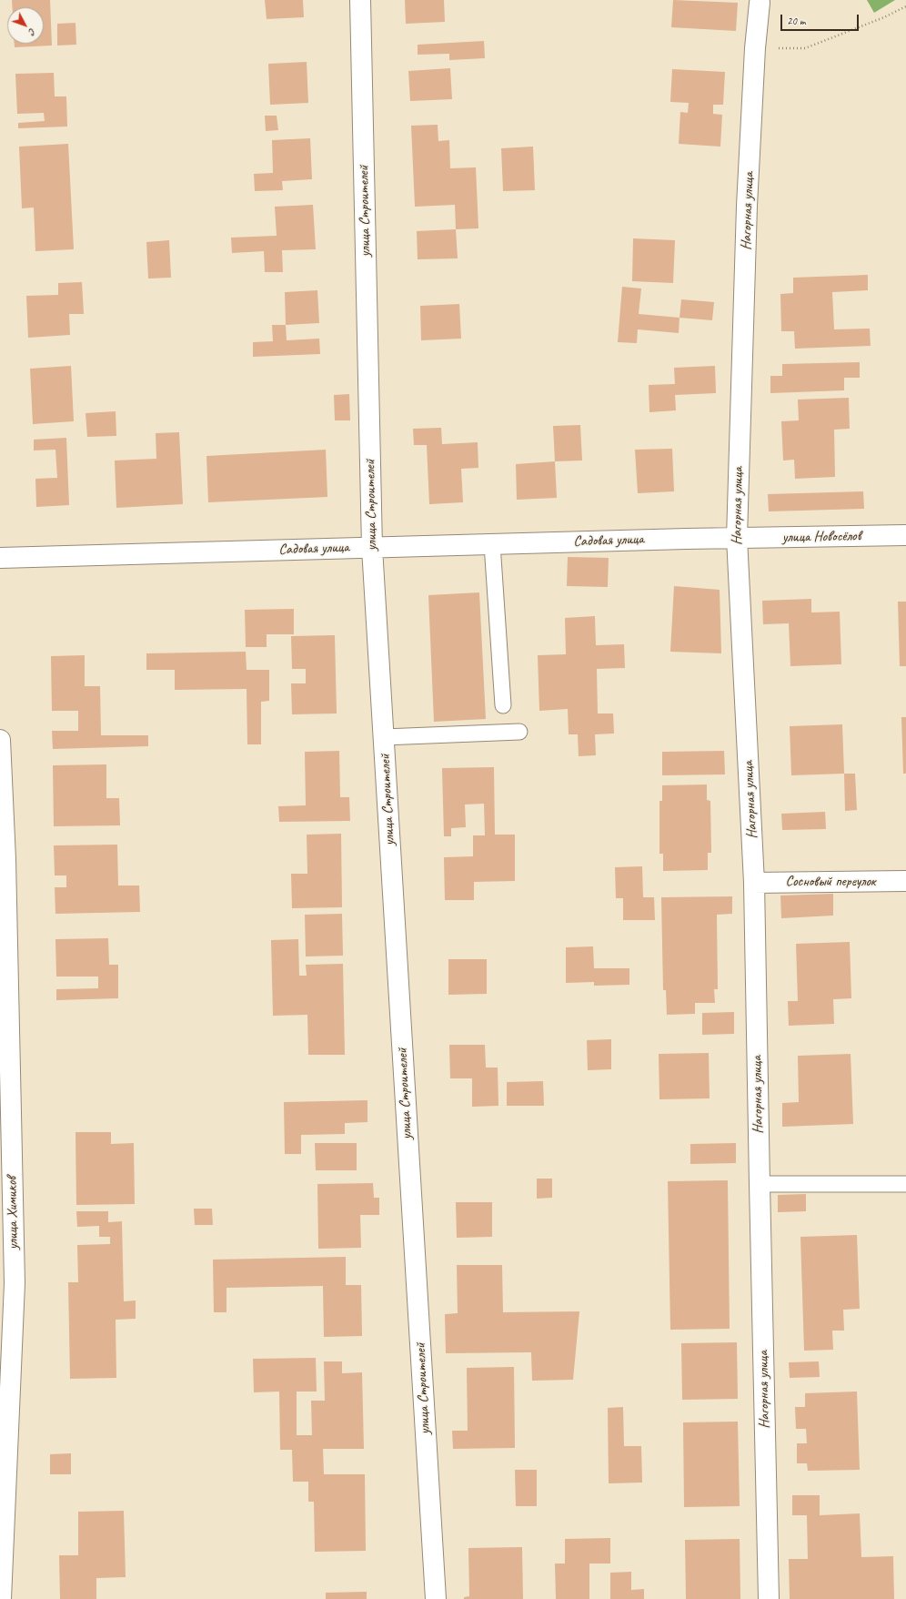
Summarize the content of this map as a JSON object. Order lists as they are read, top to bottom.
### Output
{
  "streets": {
    "street": [
      "улица Строителей",
      "Нагорная улица",
      "улица Новосёлов",
      "Садовая улица",
      "Сосновый переулок",
      "улица Химиков"
    ]
  },
  "crossings": [
    ["улица Строителей", "Садовая улица"],
    ["Нагорная улица", "улица Новосёлов"],
    ["Нагорная улица", "Садовая улица"],
    ["Нагорная улица", "Сосновый переулок"],
    ["улица Новосёлов", "Садовая улица"]
  ],
  "scale_bar": "20 m",
  "north": "bottom right"
}
